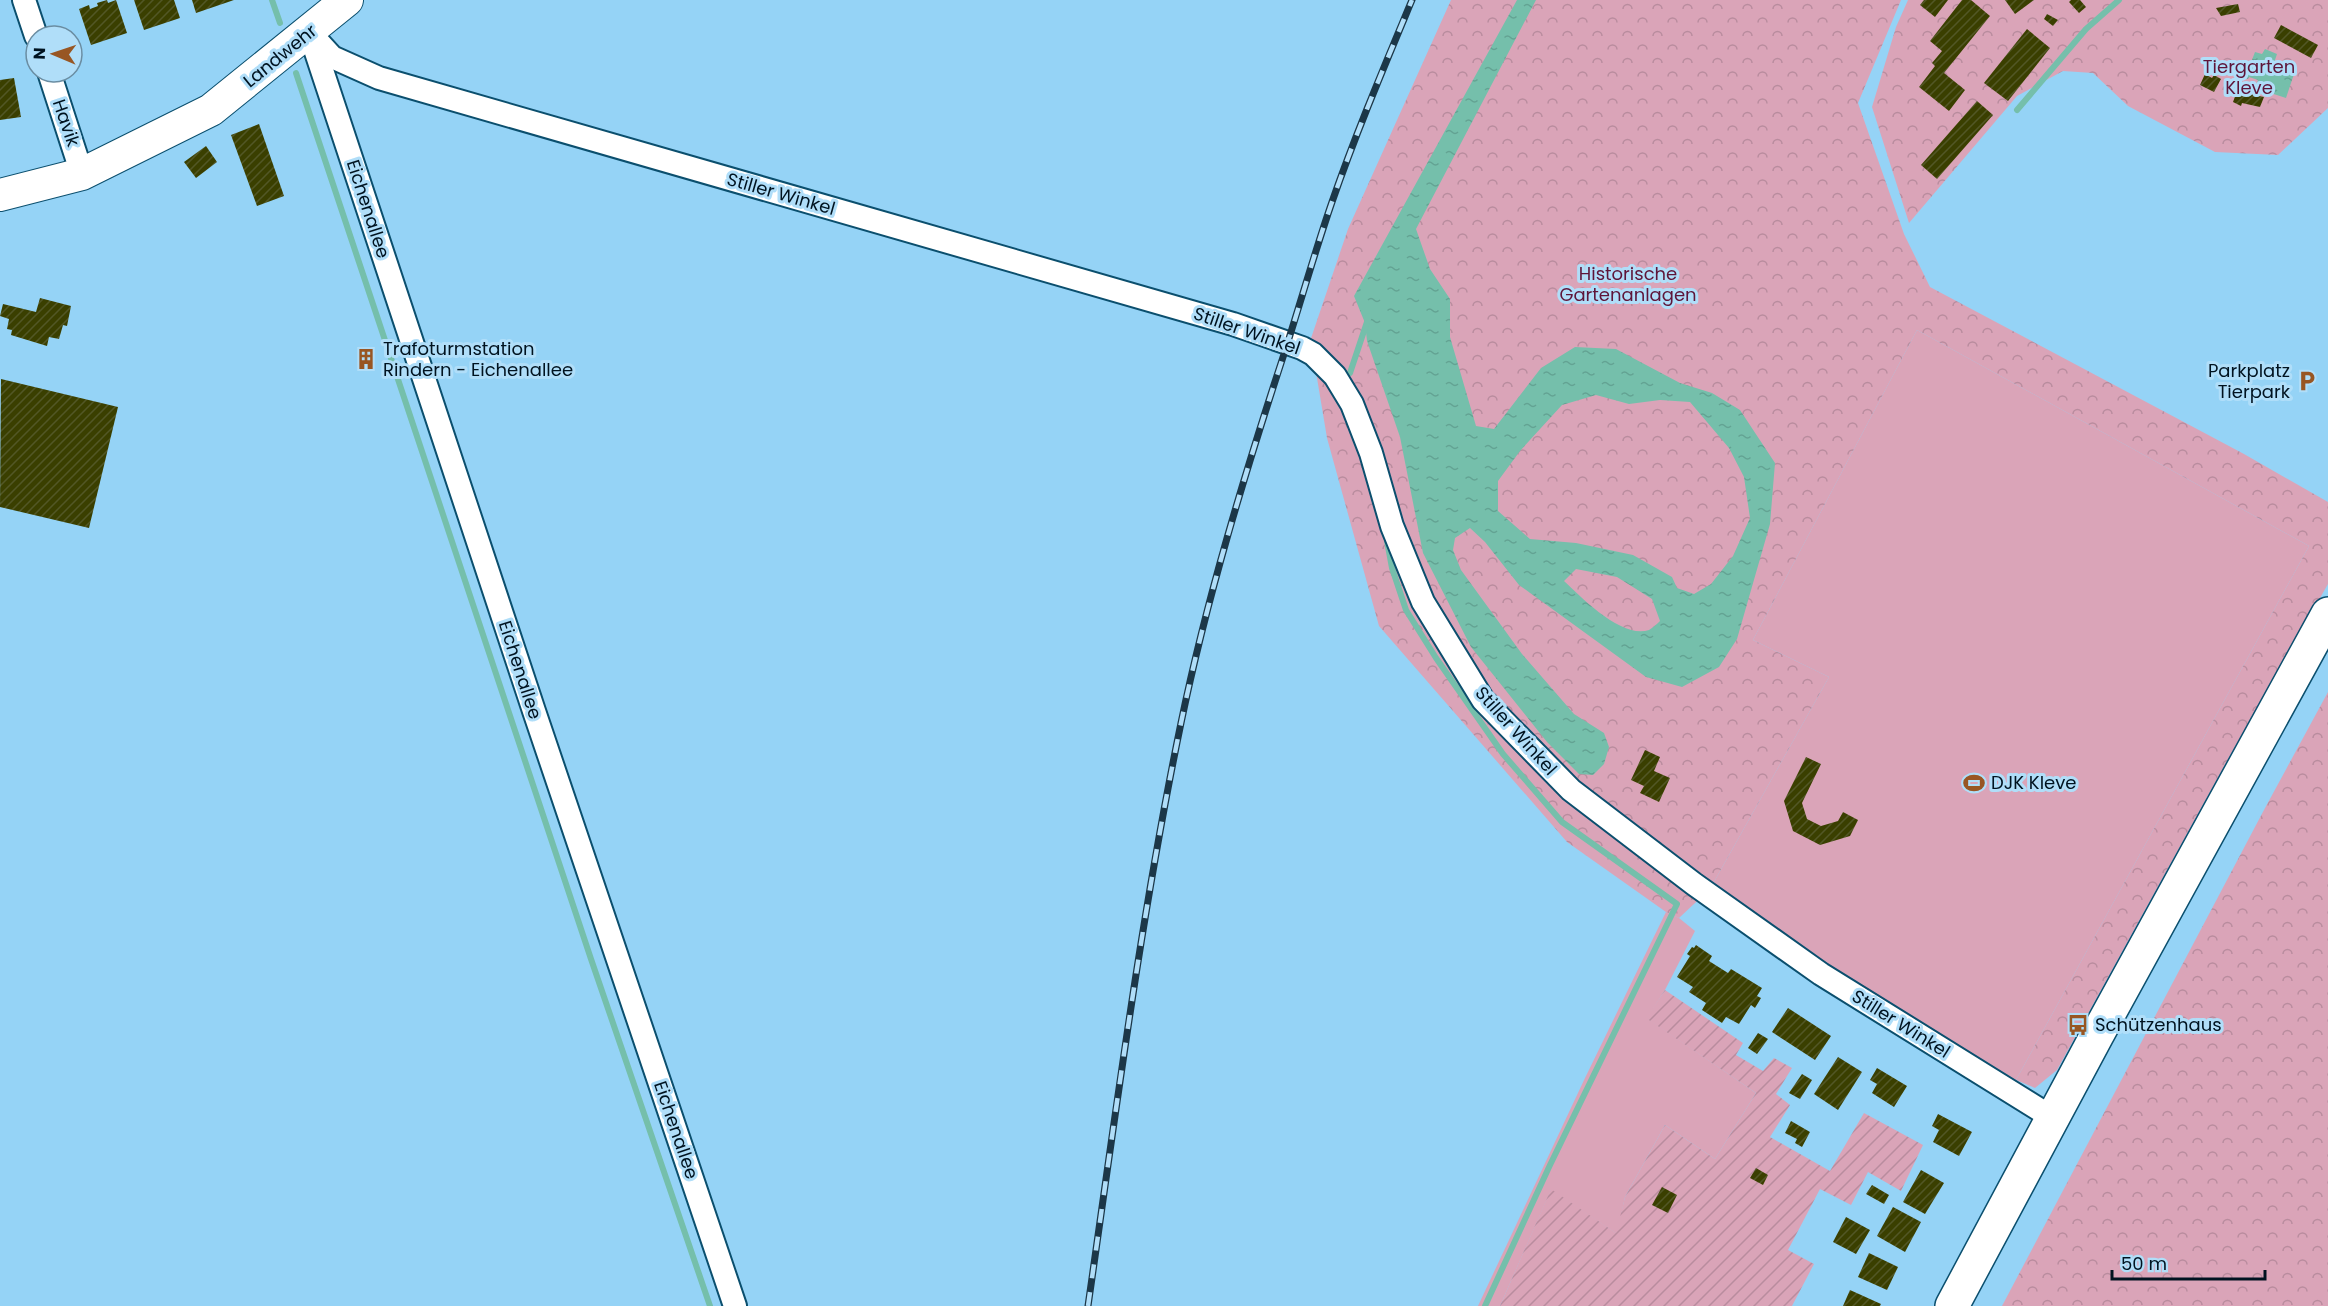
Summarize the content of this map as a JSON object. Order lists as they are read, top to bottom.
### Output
{
  "streets": {
    "main road": ["Landwehr"],
    "street": ["Havik", "Stiller Winkel", "Eichenallee"]
  },
  "crossings": [
    ["Landwehr", "Havik"],
    ["Landwehr", "Stiller Winkel"],
    ["Landwehr", "Eichenallee"],
    ["Stiller Winkel", "Eichenallee"]
  ],
  "parks": ["Tiergarten Kleve", "Historische Gartenanlagen"],
  "places": {
    "building": ["Trafoturmstation Rindern - Eichenallee"],
    "parking": ["Parkplatz Tierpark"],
    "sports": ["DJK Kleve"],
    "bus stop": ["Schützenhaus"]
  },
  "scale_bar": "50 m",
  "north": "left"
}
